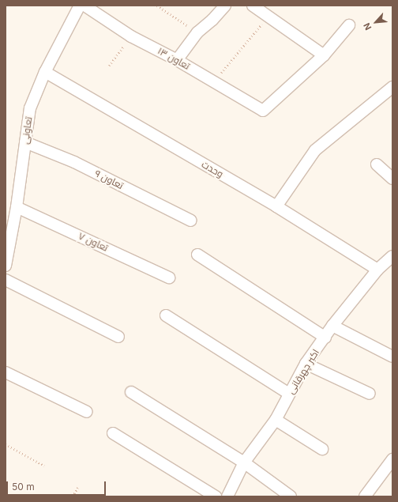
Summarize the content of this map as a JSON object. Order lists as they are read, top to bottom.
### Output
{
  "streets": {
    "street": [
      "تعاون ۱۳",
      "تعاونی",
      "وحدت",
      "تعاون ۹",
      "تعاون ۷",
      "اکبر چهرقانی"
    ]
  },
  "crossings": [
    ["تعاونی", "وحدت"],
    ["تعاونی", "تعاون ۹"],
    ["تعاونی", "تعاون ۷"],
    ["وحدت", "اکبر چهرقانی"]
  ],
  "scale_bar": "50 m",
  "north": "bottom left"
}
